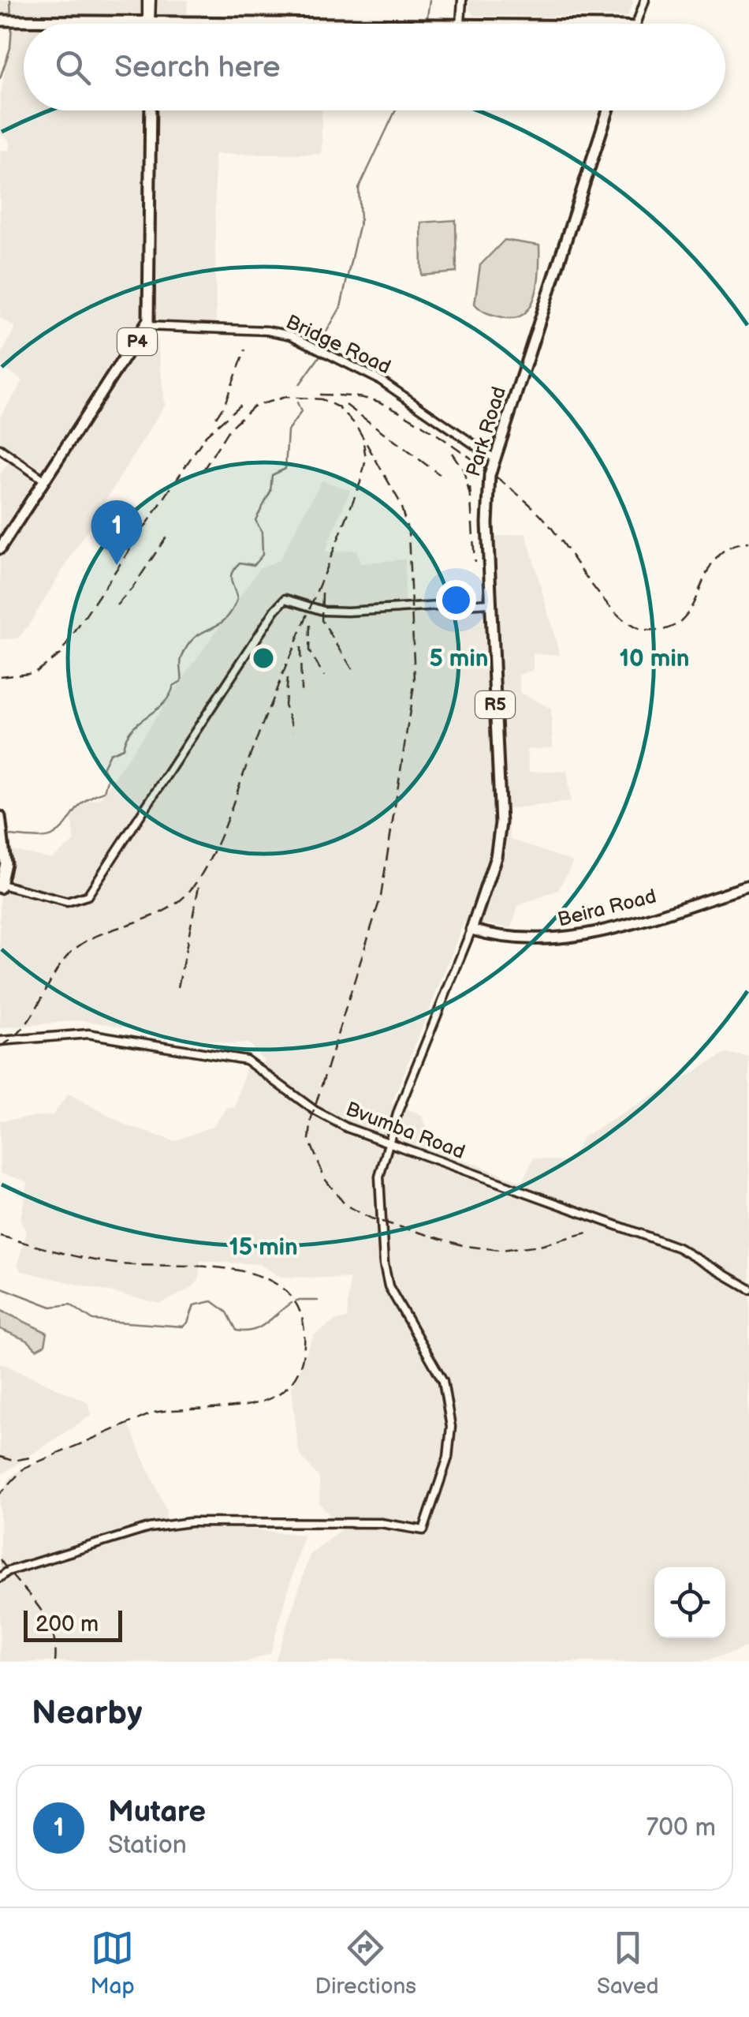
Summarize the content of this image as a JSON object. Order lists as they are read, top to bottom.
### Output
{
  "streets": {
    "highway": [
      "P4",
      "Park Road",
      "R5",
      "Beira Road"
    ],
    "street": ["Bridge Road", "Bvumba Road"]
  },
  "crossings": [
    ["P4", "Bridge Road"],
    ["Bridge Road", "Park Road"],
    ["Park Road", "Beira Road"]
  ],
  "scale_bar": "200 m",
  "page": {
    "search": "Search here",
    "pins": "1",
    "scale": "200 m",
    "heading": "Nearby",
    "list": [
      {
        "mark": "1",
        "name": "Mutare",
        "note": "Station",
        "value": "700 m"
      }
    ],
    "nav": ["Map", "Directions", "Saved"]
  },
  "rings": ["5 min", "10 min", "15 min"]
}
